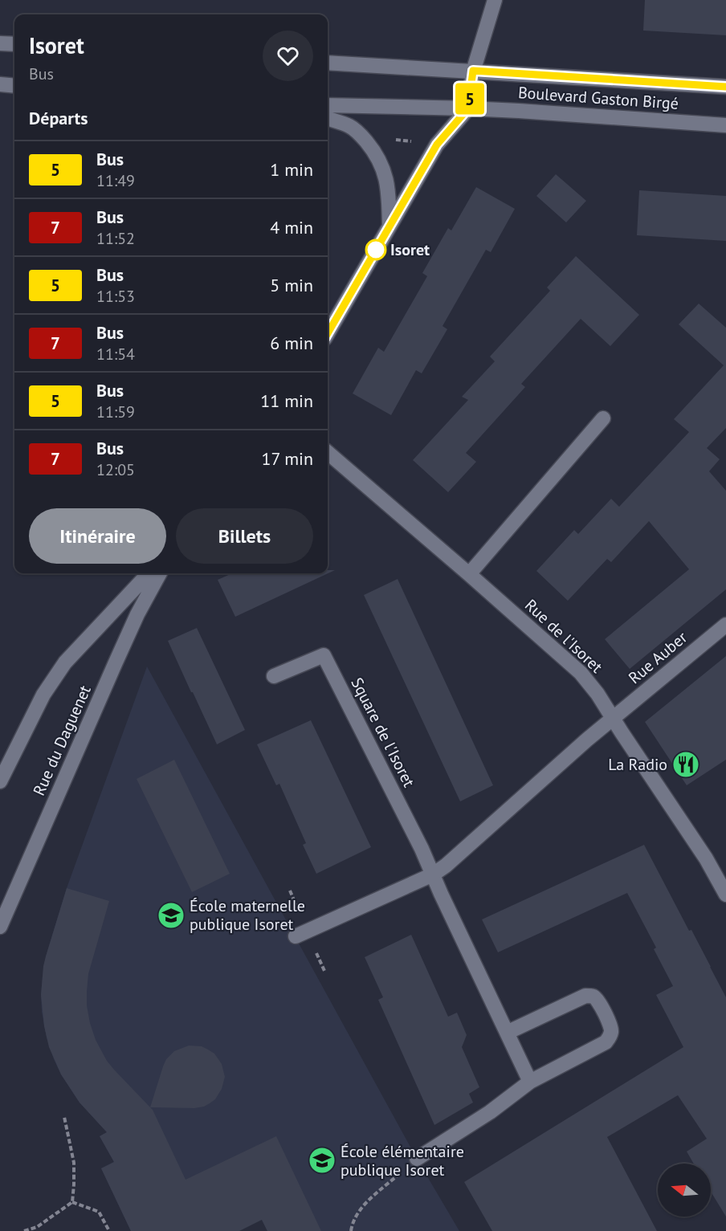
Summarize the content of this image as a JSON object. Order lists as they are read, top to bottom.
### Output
{
  "streets": {
    "street": [
      "Boulevard Gaston Birgé",
      "Rue de l'Isoret",
      "Rue Auber",
      "Square de l'Isoret",
      "Rue du Daguenet"
    ]
  },
  "crossings": [
    ["Rue de l'Isoret", "Rue Auber"]
  ],
  "places": {
    "other": ["Isoret"],
    "restaurant": ["La Radio"],
    "school or university": ["École maternelle publique Isoret", "École élémentaire publique Isoret"]
  },
  "lines": ["bus line 5"],
  "north": "left",
  "page": {
    "on_map": "5",
    "heading": [
      ["Isoret", "Bus"],
      "Départs"
    ],
    "list": [
      {
        "mark": "5",
        "name": "Bus",
        "note": "11:49",
        "value": "1 min"
      },
      {
        "mark": "7",
        "name": "Bus",
        "note": "11:52",
        "value": "4 min"
      },
      {
        "mark": "5",
        "name": "Bus",
        "note": "11:53",
        "value": "5 min"
      },
      {
        "mark": "7",
        "name": "Bus",
        "note": "11:54",
        "value": "6 min"
      },
      {
        "mark": "5",
        "name": "Bus",
        "note": "11:59",
        "value": "11 min"
      },
      {
        "mark": "7",
        "name": "Bus",
        "note": "12:05",
        "value": "17 min"
      }
    ],
    "buttons": ["Itinéraire", "Billets"]
  }
}
